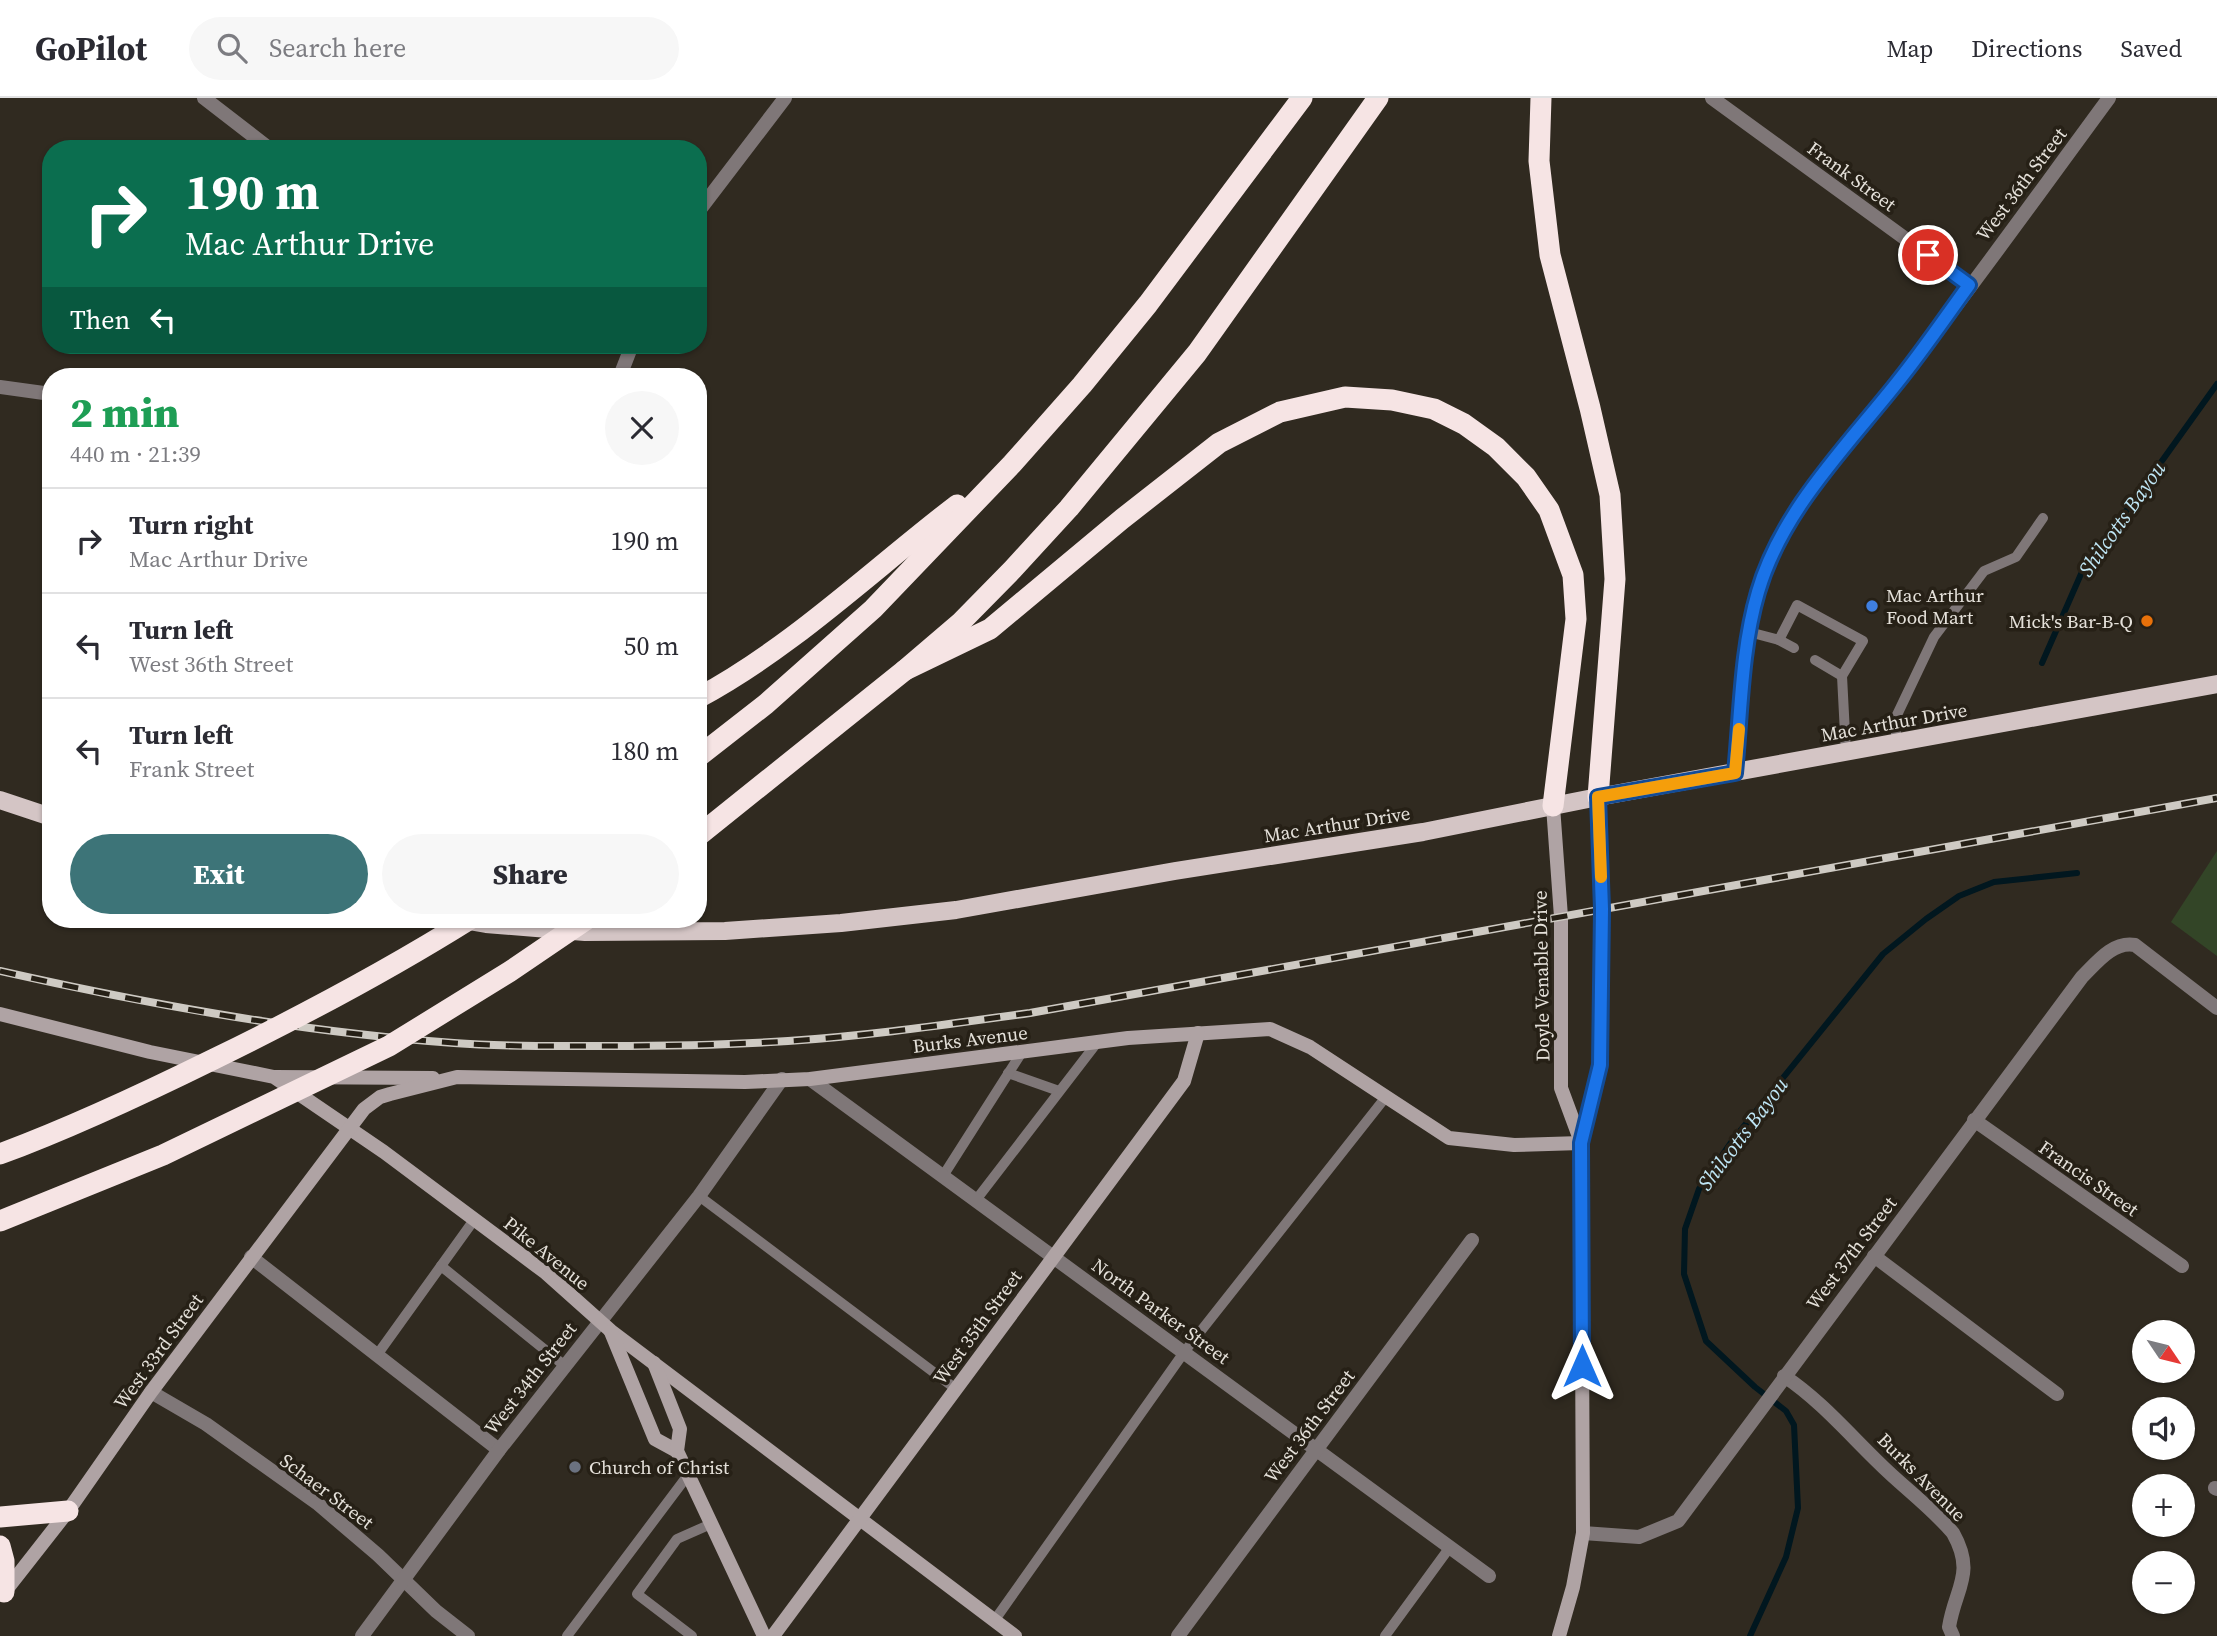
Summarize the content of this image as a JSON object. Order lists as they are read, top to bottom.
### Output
{
  "streets": {
    "main road": [
      "Mac Arthur Drive",
      "Doyle Venable Drive",
      "Burks Avenue",
      "Pike Avenue",
      "West 35th Street",
      "West 33rd Street"
    ],
    "street": [
      "Frank Street",
      "West 36th Street",
      "Francis Street",
      "West 37th Street",
      "North Parker Street",
      "West 34th Street",
      "Schaer Street"
    ]
  },
  "crossings": [
    ["Frank Street", "West 36th Street"],
    ["West 36th Street", "Mac Arthur Drive"],
    ["West 36th Street", "North Parker Street"],
    ["Mac Arthur Drive", "Doyle Venable Drive"],
    ["Doyle Venable Drive", "Burks Avenue"],
    ["Doyle Venable Drive", "West 37th Street"],
    ["Burks Avenue", "Pike Avenue"],
    ["Burks Avenue", "West 37th Street"],
    ["Burks Avenue", "North Parker Street"],
    ["Burks Avenue", "West 35th Street"],
    ["Burks Avenue", "West 33rd Street"],
    ["Burks Avenue", "West 34th Street"],
    ["Francis Street", "West 37th Street"],
    ["Pike Avenue", "West 35th Street"],
    ["Pike Avenue", "West 33rd Street"],
    ["Pike Avenue", "West 34th Street"],
    ["North Parker Street", "West 35th Street"],
    ["West 33rd Street", "Schaer Street"],
    ["West 34th Street", "Schaer Street"]
  ],
  "water": ["Shilcotts Bayou"],
  "places": ["Mac Arthur Food Mart", "Mick's Bar-B-Q", "Church of Christ"],
  "north": "bottom right",
  "page": {
    "header": "GoPilot",
    "search": "Search here",
    "nav": ["Map", "Directions", "Saved"],
    "turn": ["190 m", "Mac Arthur Drive"],
    "then": "Then",
    "heading": ["2 min", "440 m · 21:39"],
    "list": [
      {
        "name": "Turn right",
        "note": "Mac Arthur Drive",
        "value": "190 m"
      },
      {
        "name": "Turn left",
        "note": "West 36th Street",
        "value": "50 m"
      },
      {
        "name": "Turn left",
        "note": "Frank Street",
        "value": "180 m"
      }
    ],
    "buttons": ["Exit", "Share"],
    "map_buttons": ["+", "−"]
  }
}
